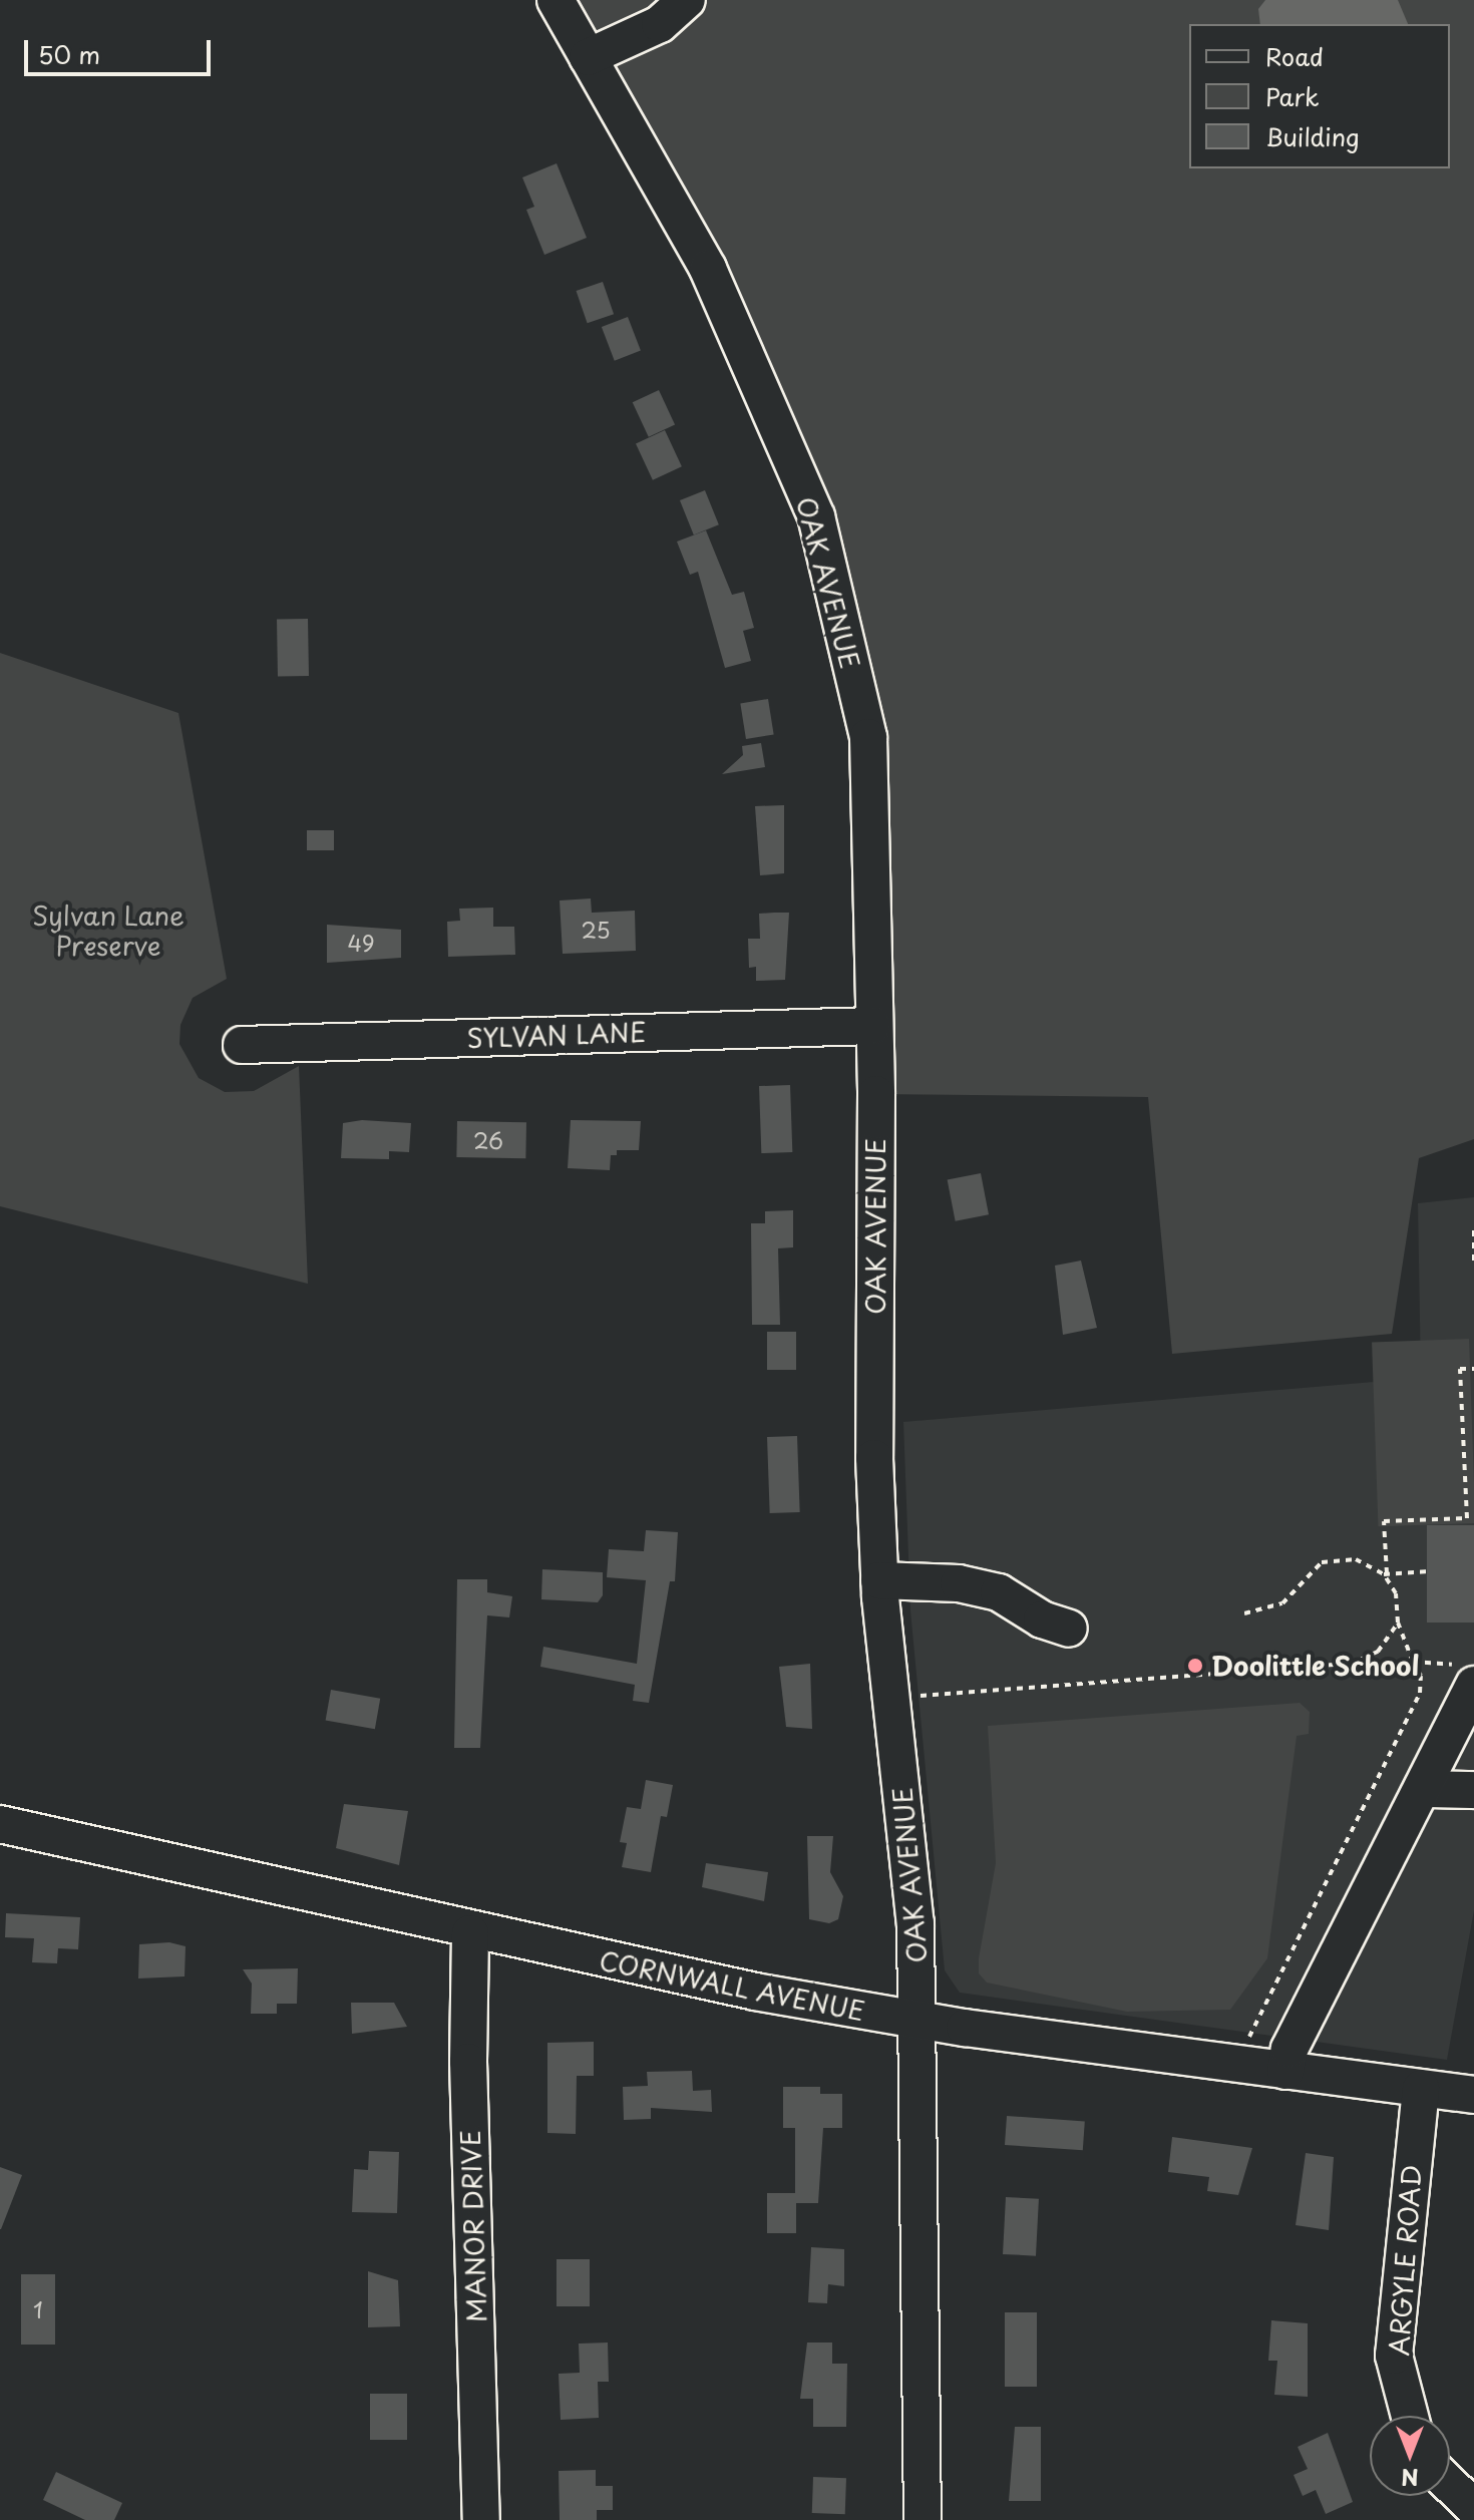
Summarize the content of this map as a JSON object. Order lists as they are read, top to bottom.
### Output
{
  "streets": {
    "street": [
      "OAK AVENUE",
      "SYLVAN LANE",
      "CORNWALL AVENUE",
      "MANOR DRIVE",
      "ARGYLE ROAD"
    ]
  },
  "crossings": [
    ["OAK AVENUE", "SYLVAN LANE"],
    ["OAK AVENUE", "CORNWALL AVENUE"],
    ["CORNWALL AVENUE", "MANOR DRIVE"],
    ["CORNWALL AVENUE", "ARGYLE ROAD"]
  ],
  "parks": ["Sylvan Lane Preserve"],
  "places": ["Doolittle School"],
  "house_numbers": [
    "25",
    "49",
    "26",
    "1"
  ],
  "legend": ["Road", "Park", "Building"],
  "scale_bar": "50 m",
  "north": "bottom"
}
